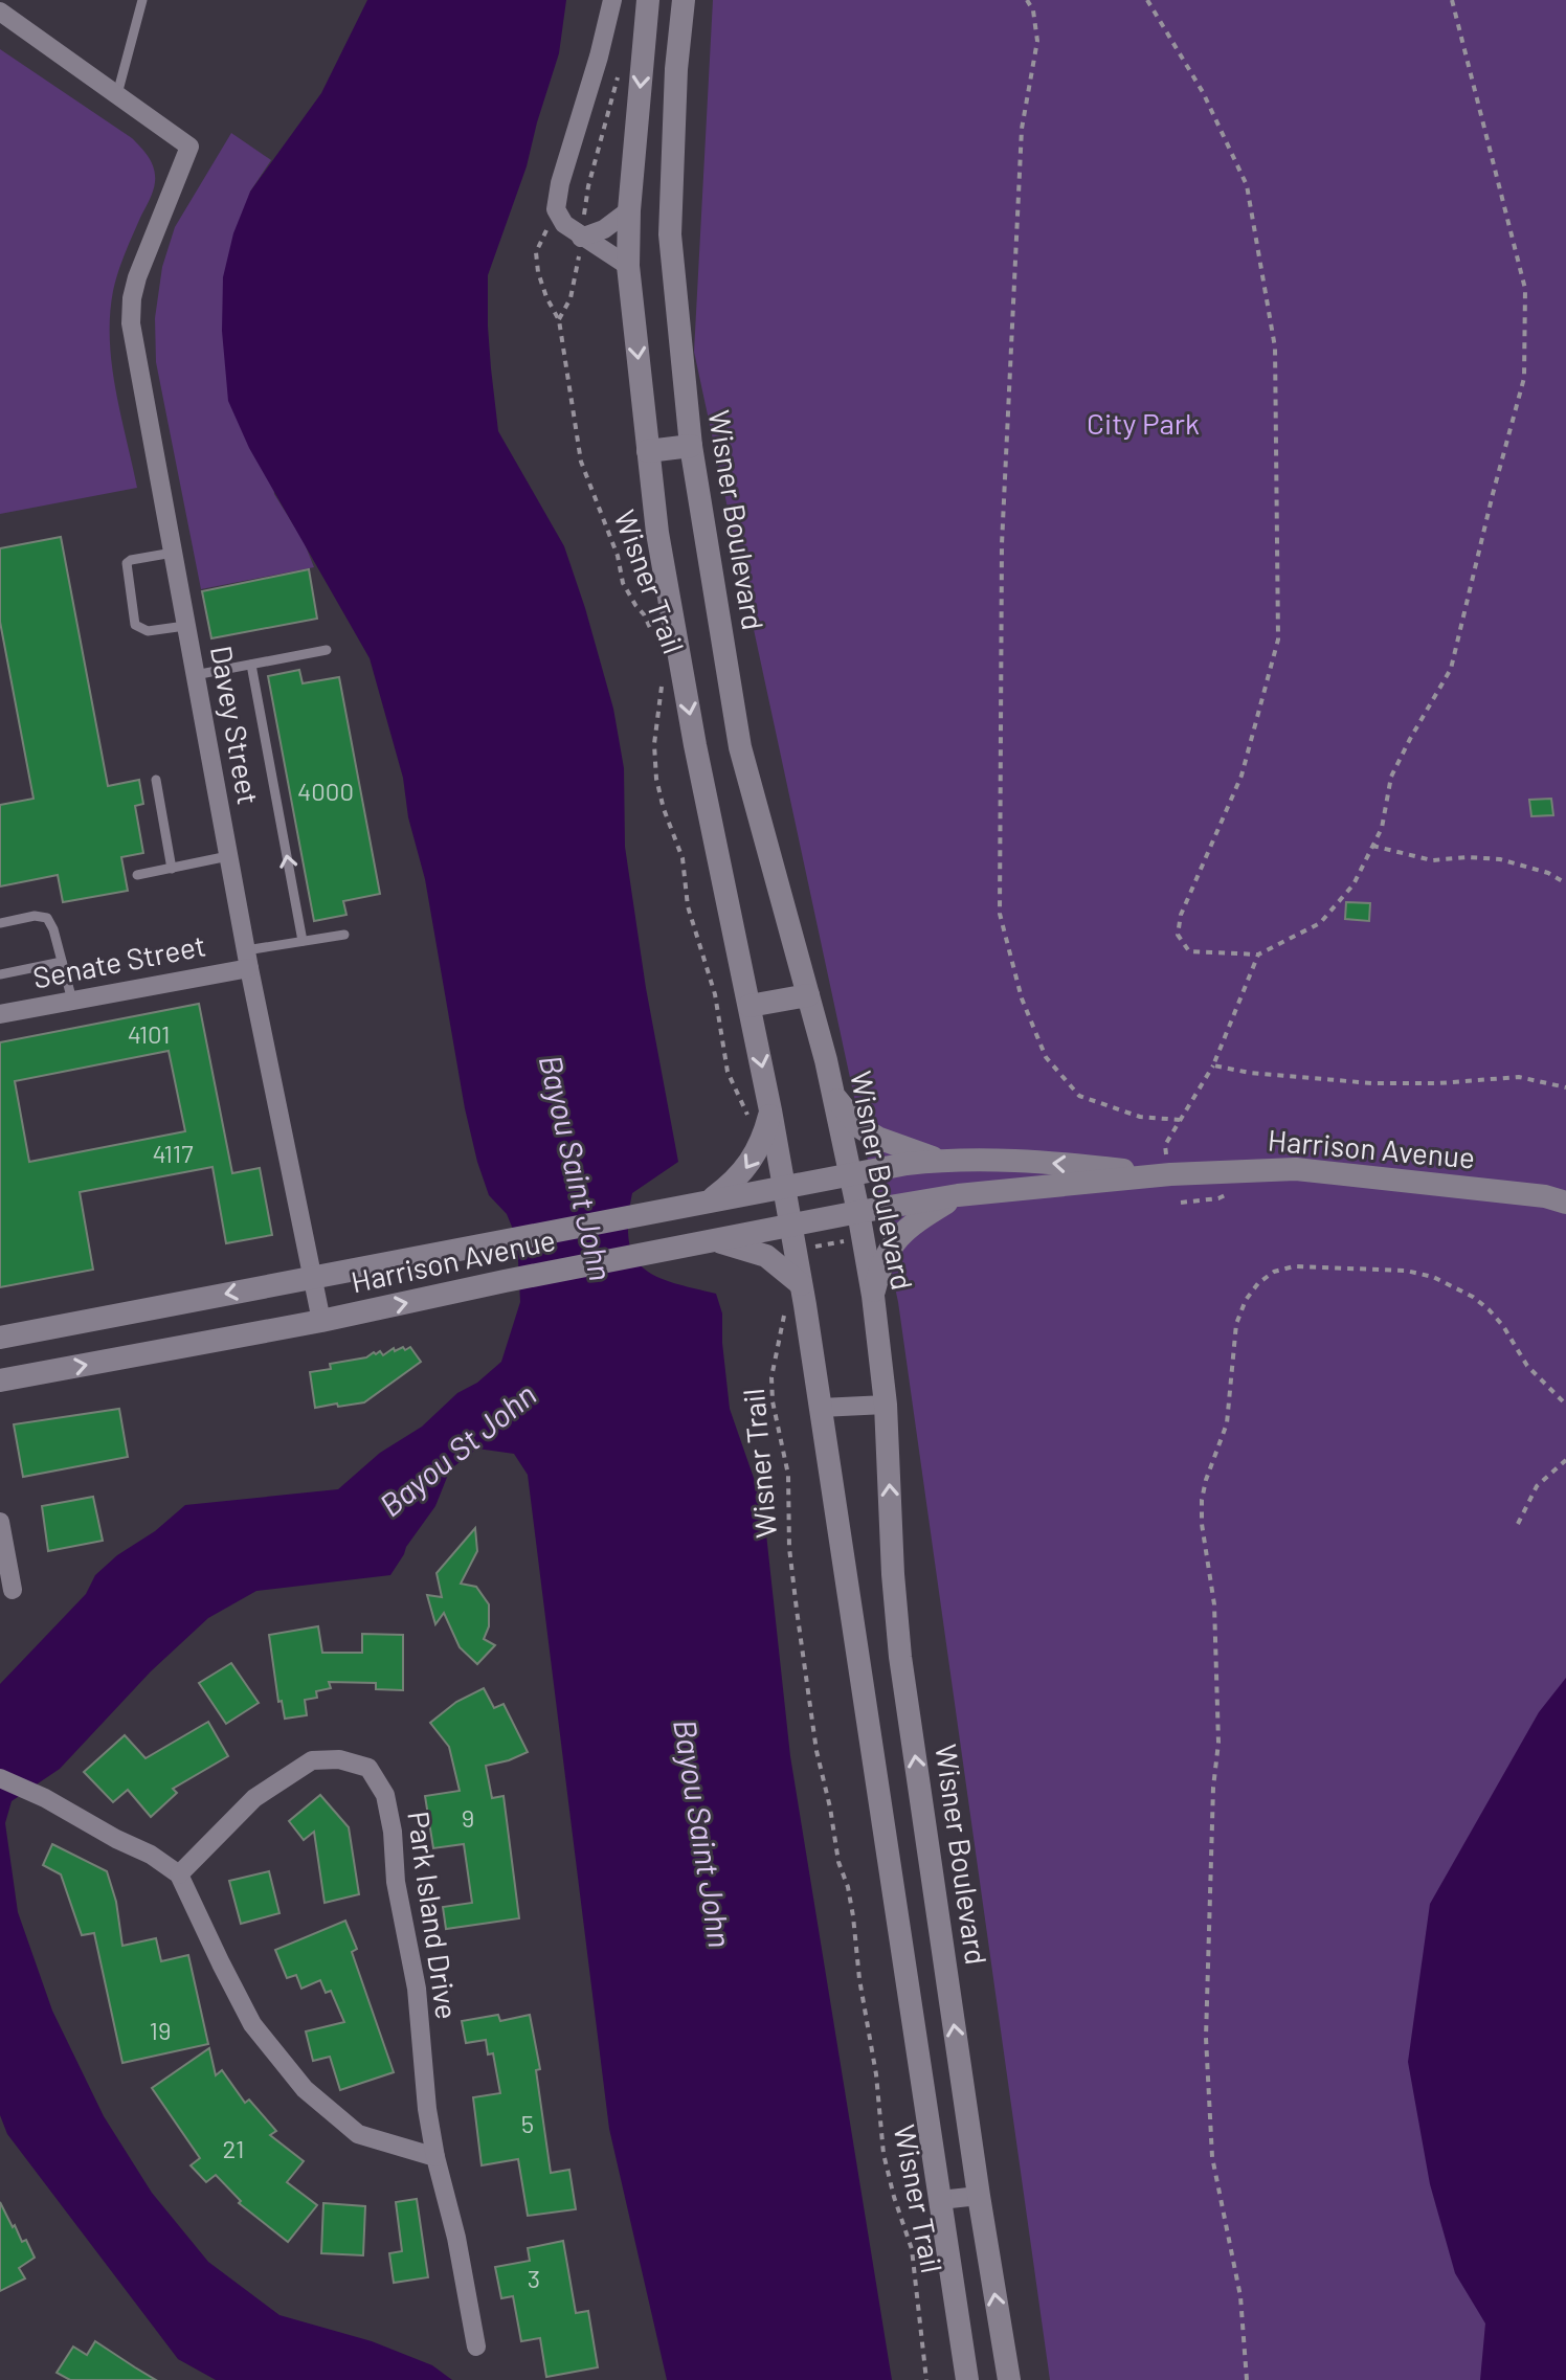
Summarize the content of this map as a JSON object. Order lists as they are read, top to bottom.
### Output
{
  "streets": {
    "street": [
      "Wisner Boulevard",
      "Davey Street",
      "Senate Street",
      "Harrison Avenue",
      "Park Island Drive"
    ],
    "path": ["Wisner Trail"]
  },
  "crossings": [
    ["Wisner Boulevard", "Harrison Avenue"],
    ["Davey Street", "Senate Street"],
    ["Davey Street", "Harrison Avenue"]
  ],
  "water": ["Bayou Saint John", "Bayou St John"],
  "parks": ["City Park"],
  "house_numbers": [
    "4000",
    "4101",
    "4117",
    "9",
    "19",
    "5",
    "21",
    "3"
  ]
}
